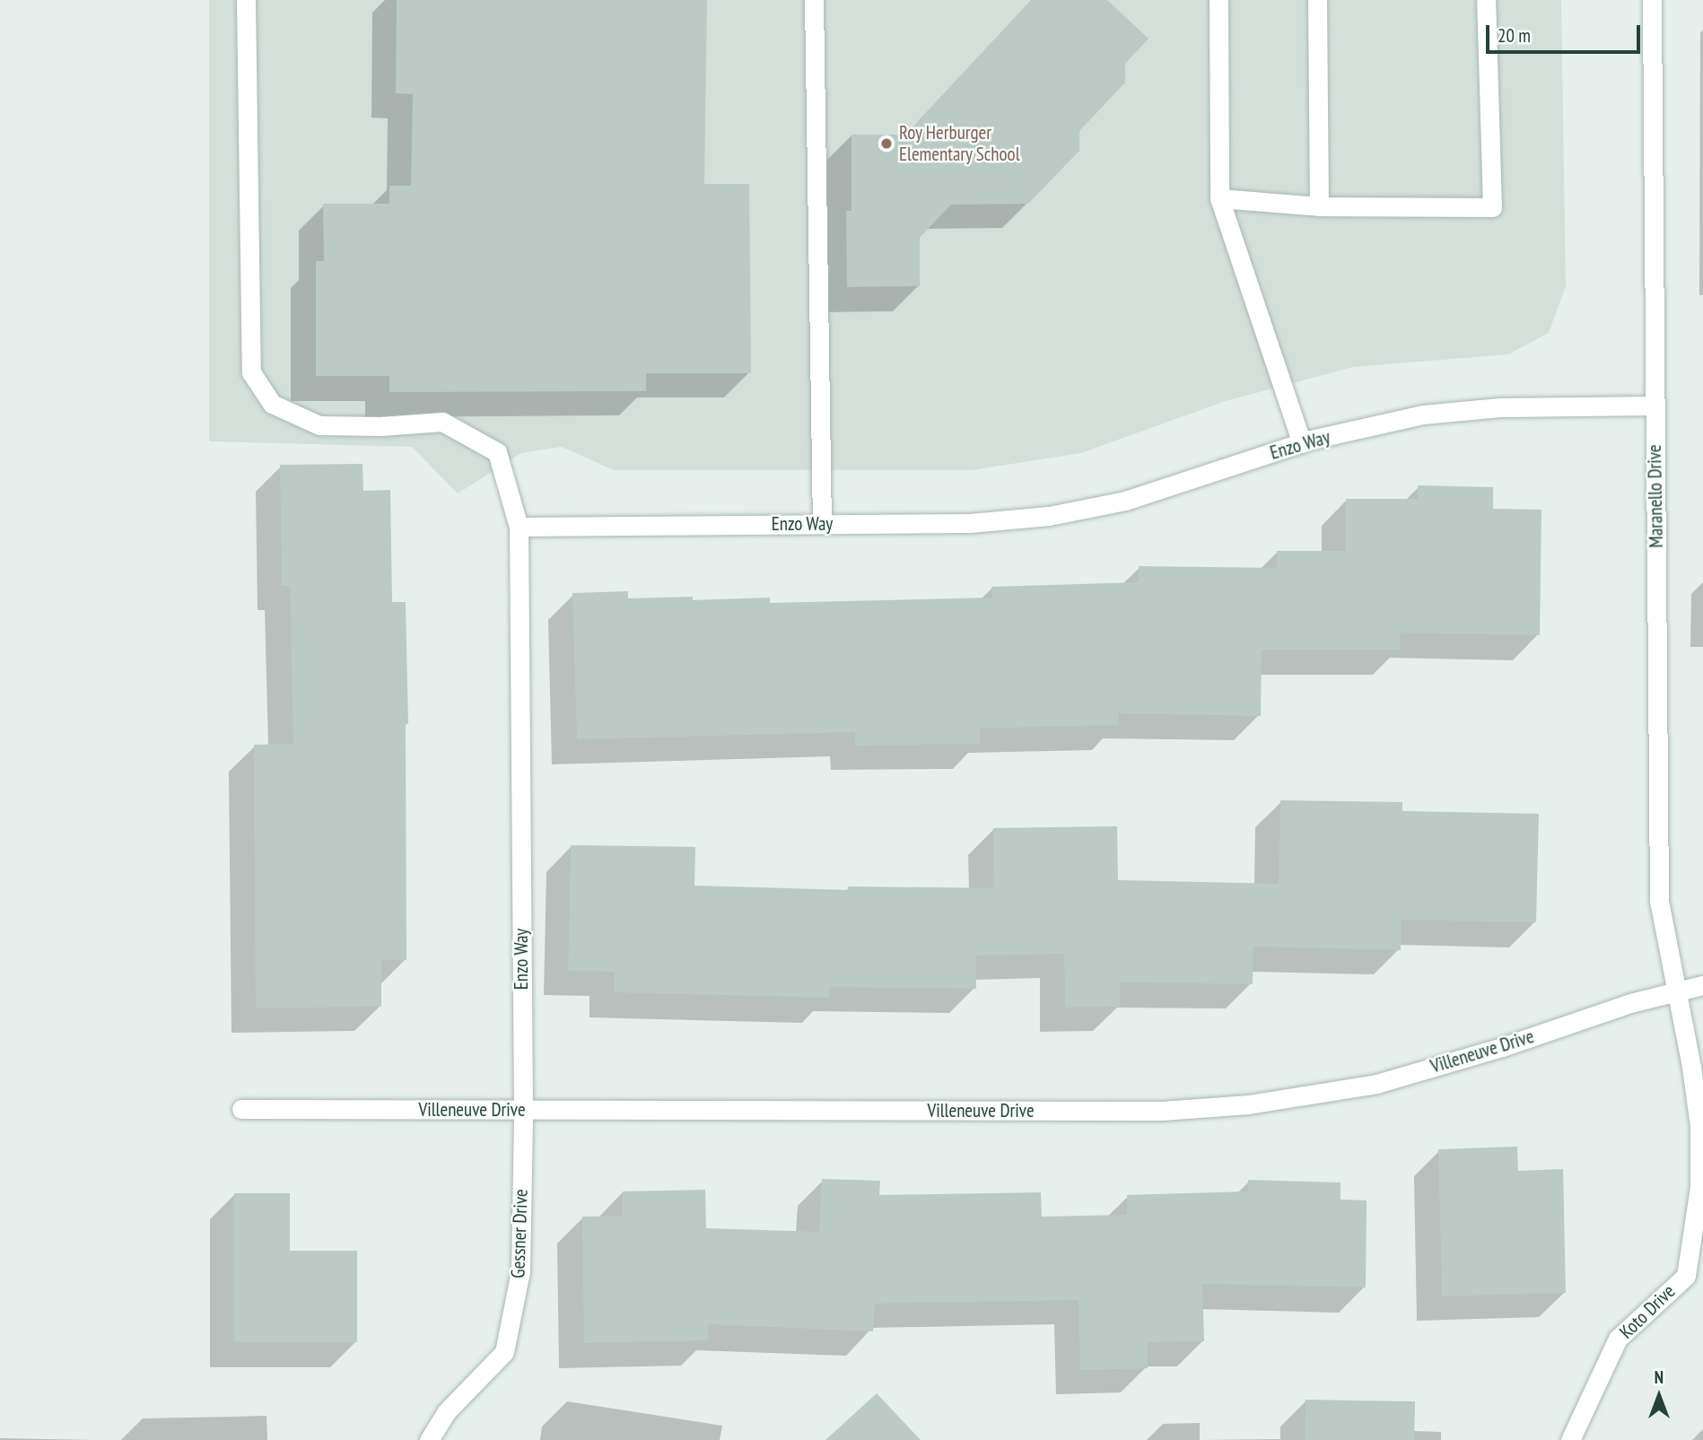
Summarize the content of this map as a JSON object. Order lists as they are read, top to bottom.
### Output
{
  "streets": {
    "street": [
      "Enzo Way",
      "Maranello Drive",
      "Villeneuve Drive",
      "Gessner Drive",
      "Koto Drive"
    ]
  },
  "crossings": [
    ["Enzo Way", "Maranello Drive"],
    ["Enzo Way", "Villeneuve Drive"],
    ["Enzo Way", "Gessner Drive"],
    ["Maranello Drive", "Villeneuve Drive"],
    ["Maranello Drive", "Koto Drive"],
    ["Villeneuve Drive", "Gessner Drive"],
    ["Villeneuve Drive", "Koto Drive"]
  ],
  "places": ["Roy Herburger Elementary School"],
  "scale_bar": "20 m",
  "north": "top"
}
